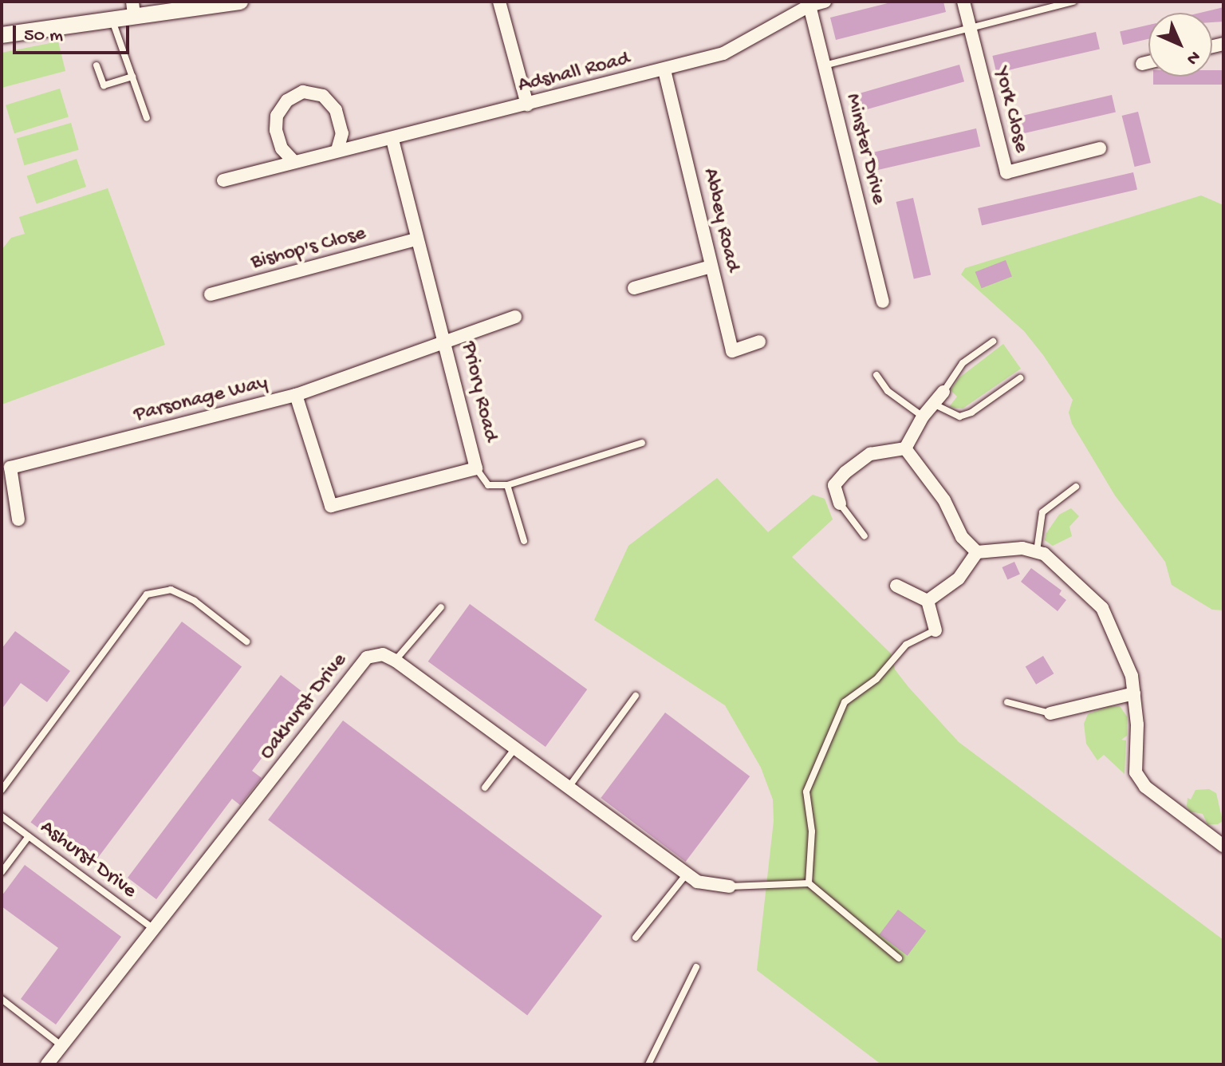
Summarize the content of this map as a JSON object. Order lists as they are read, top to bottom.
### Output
{
  "streets": {
    "street": [
      "Adshall Road",
      "York Close",
      "Minster Drive",
      "Abbey Road",
      "Bishop's Close",
      "Priory Road",
      "Parsonage Way",
      "Oakhurst Drive"
    ],
    "lane": ["Ashurst Drive"]
  },
  "crossings": [
    ["Adshall Road", "Minster Drive"],
    ["Adshall Road", "Abbey Road"],
    ["Adshall Road", "Priory Road"],
    ["Bishop's Close", "Priory Road"],
    ["Priory Road", "Parsonage Way"],
    ["Oakhurst Drive", "Ashurst Drive"]
  ],
  "scale_bar": "50 m",
  "north": "bottom right"
}
